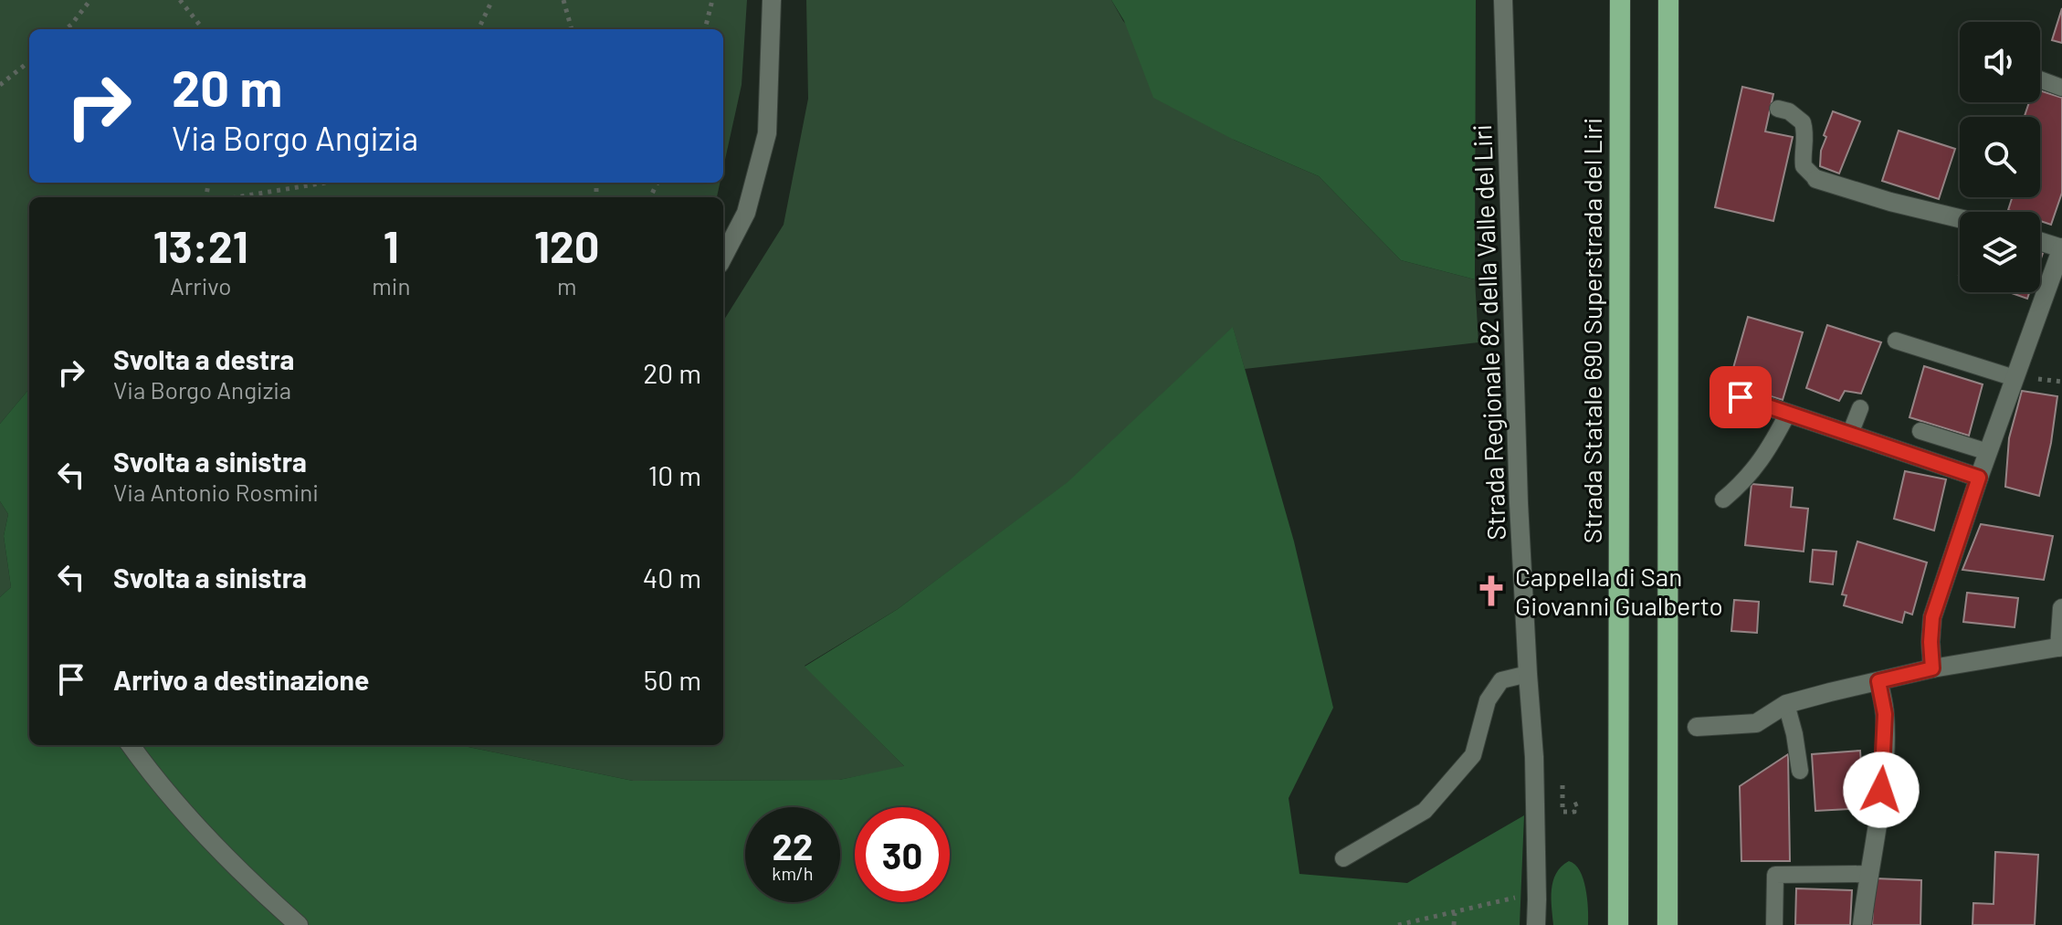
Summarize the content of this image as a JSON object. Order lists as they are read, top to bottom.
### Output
{
  "streets": {
    "highway": ["Strada Statale 690 Superstrada del Liri"],
    "street": ["Strada Regionale 82 della Valle del Liri"]
  },
  "places": {
    "church": ["Cappella di San Giovanni Gualberto"]
  },
  "page": {
    "turn": ["20 m", "Via Borgo Angizia"],
    "eta": [
      "13:21",
      "Arrivo",
      "1",
      "min",
      "120",
      "m"
    ],
    "list": [
      {
        "name": "Svolta a destra",
        "note": "Via Borgo Angizia",
        "value": "20 m"
      },
      {
        "name": "Svolta a sinistra",
        "note": "Via Antonio Rosmini",
        "value": "10 m"
      },
      {
        "name": "Svolta a sinistra",
        "value": "40 m"
      },
      {
        "name": "Arrivo a destinazione",
        "value": "50 m"
      }
    ],
    "speed": "22 km/h",
    "limit": "30"
  }
}
